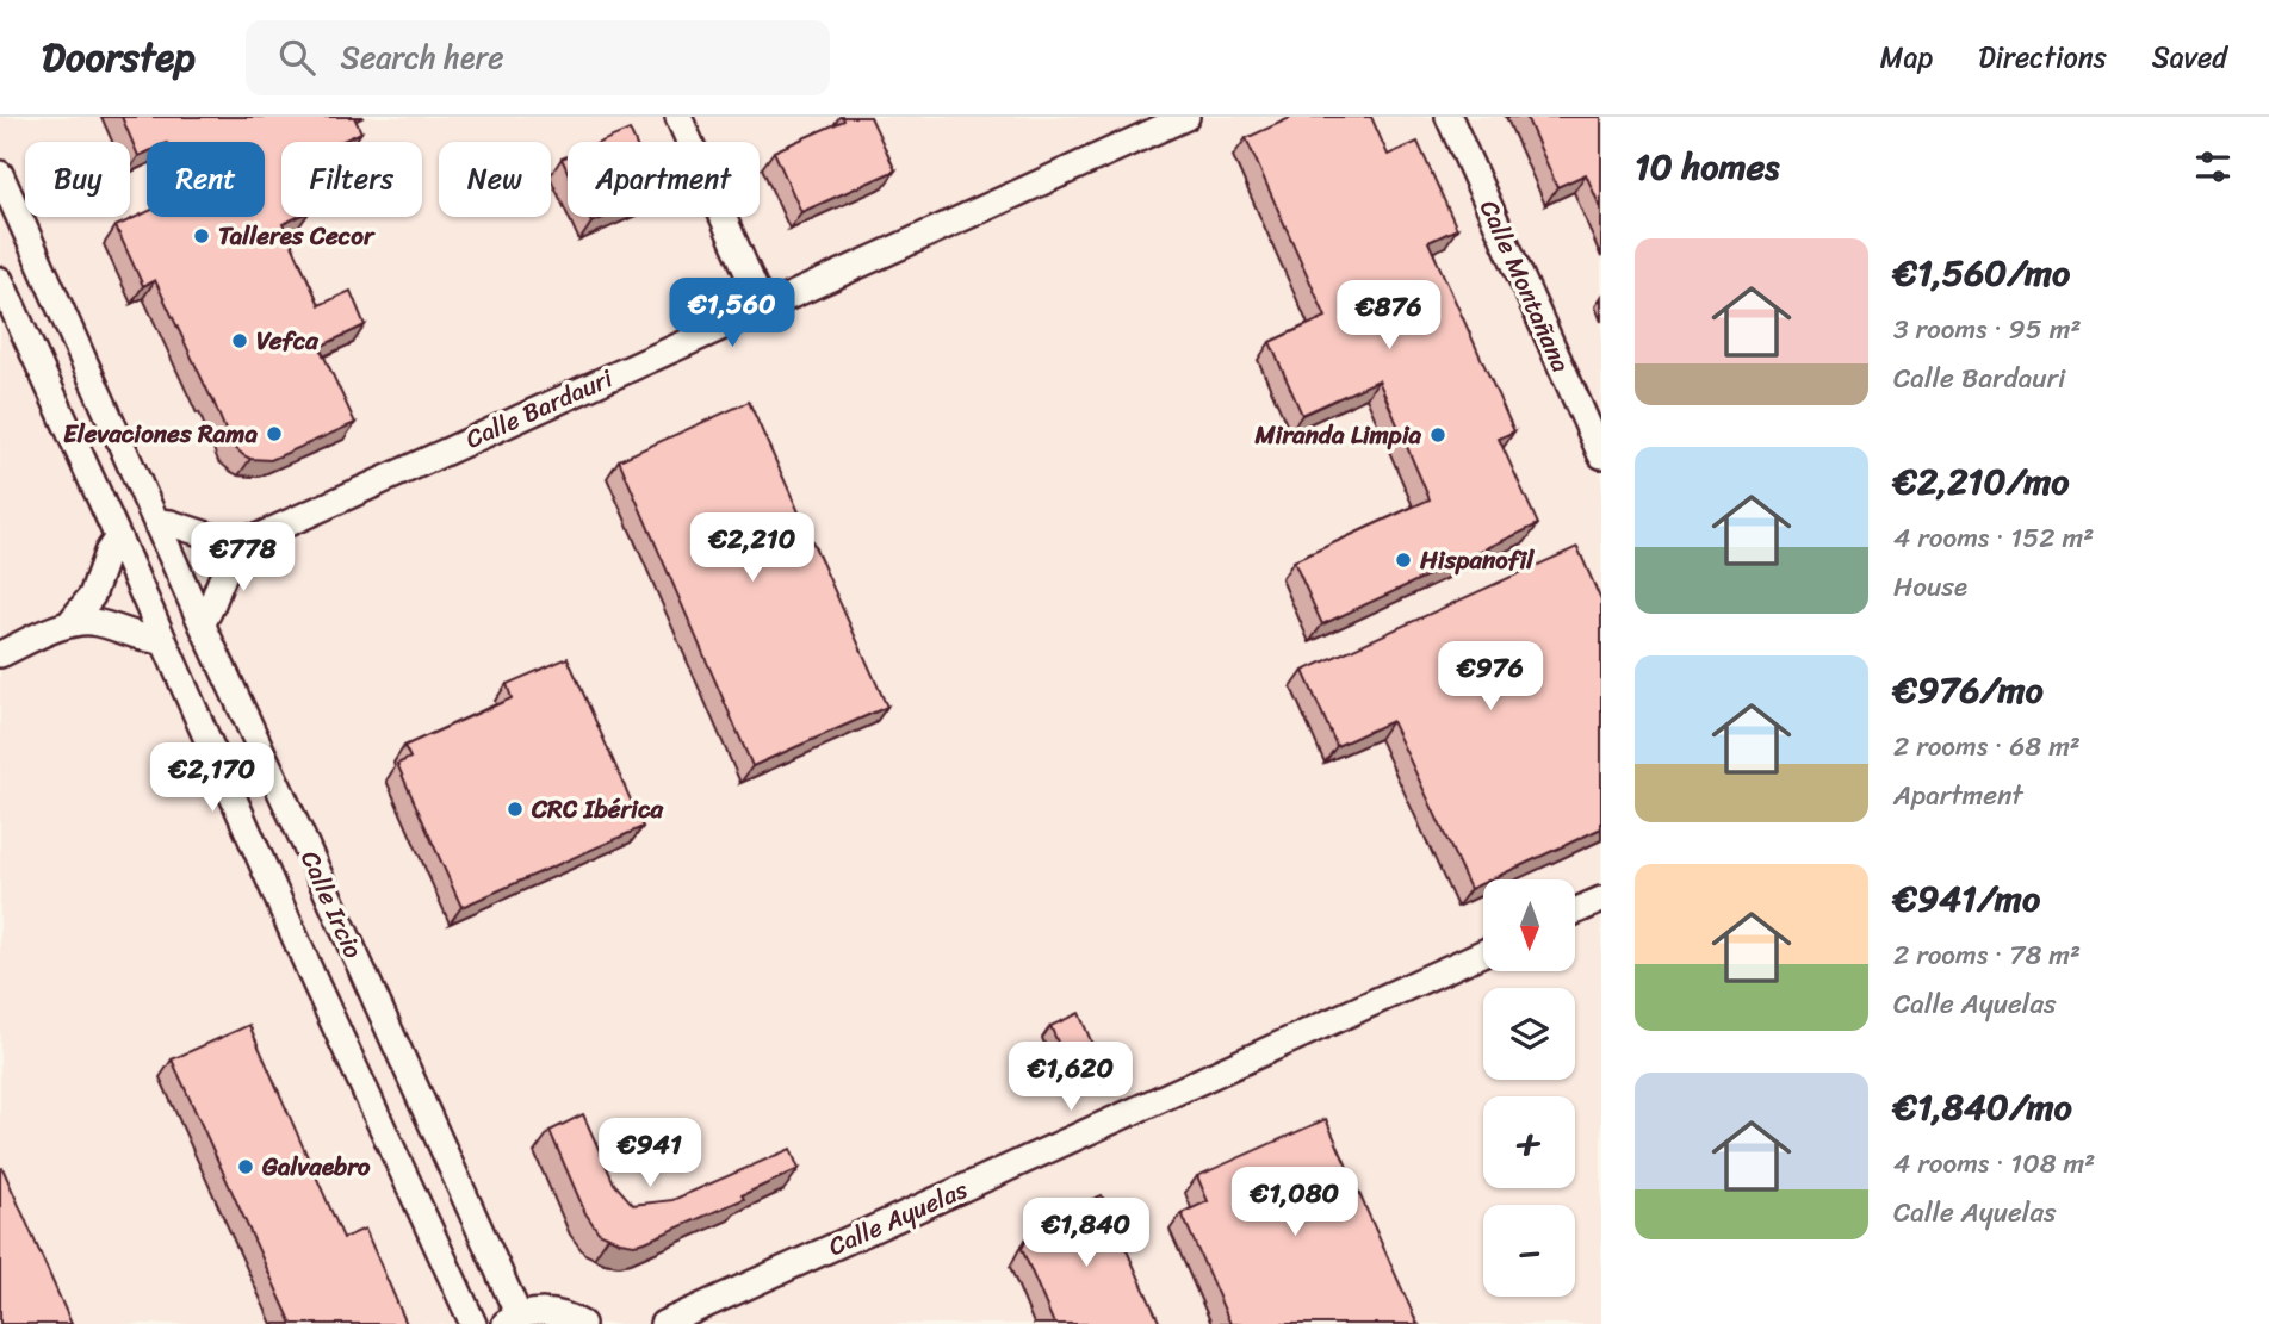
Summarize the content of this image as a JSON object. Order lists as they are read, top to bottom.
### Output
{
  "streets": {
    "street": [
      "Calle Montañana",
      "Calle Bardauri",
      "Calle Ircio",
      "Calle Ayuelas"
    ]
  },
  "crossings": [
    ["Calle Bardauri", "Calle Ircio"]
  ],
  "places": [
    "Talleres Cecor",
    "Vefca",
    "Elevaciones Rama",
    "Miranda Limpia",
    "Hispanofil",
    "CRC Ibérica",
    "Galvaebro"
  ],
  "north": "bottom",
  "page": {
    "header": "Doorstep",
    "search": "Search here",
    "nav": ["Map", "Directions", "Saved"],
    "heading": "10 homes",
    "chip": [
      "Buy",
      "Rent",
      "Filters",
      "New",
      "Apartment"
    ],
    "list": [
      {
        "name": "€1,560/mo",
        "note": "3 rooms · 95 m² · Calle Bardauri"
      },
      {
        "name": "€2,210/mo",
        "note": "4 rooms · 152 m² · House"
      },
      {
        "name": "€976/mo",
        "note": "2 rooms · 68 m² · Apartment"
      },
      {
        "name": "€941/mo",
        "note": "2 rooms · 78 m² · Calle Ayuelas"
      },
      {
        "name": "€1,840/mo",
        "note": "4 rooms · 108 m² · Calle Ayuelas"
      }
    ],
    "price": [
      "€1,560",
      "€876",
      "€2,210",
      "€778",
      "€976",
      "€2,170",
      "€1,620",
      "€941",
      "€1,080",
      "€1,840"
    ],
    "map_buttons": ["+", "−"]
  }
}
